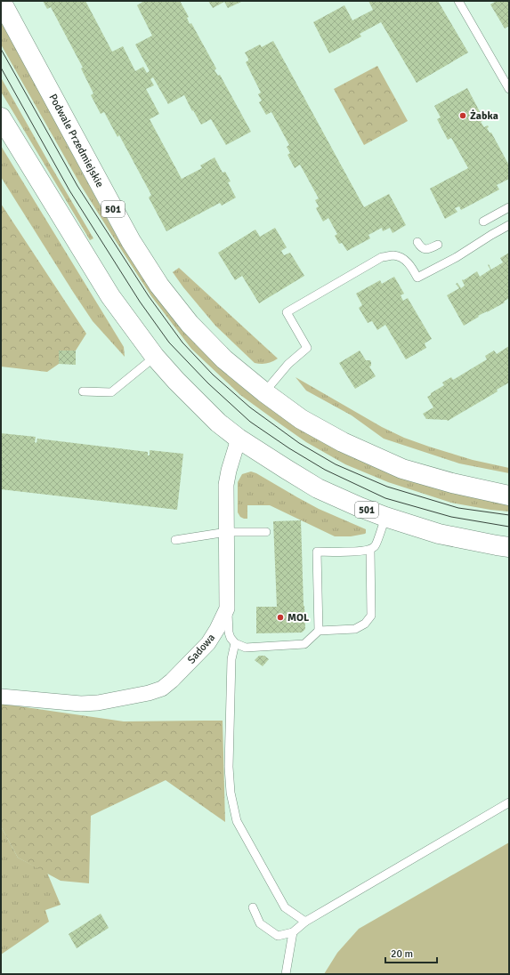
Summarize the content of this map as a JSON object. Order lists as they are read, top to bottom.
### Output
{
  "streets": {
    "main road": ["Podwale Przedmiejskie", "501"],
    "street": ["Sadowa"]
  },
  "crossings": [
    ["501", "Sadowa"]
  ],
  "places": ["Żabka", "MOL"],
  "scale_bar": "20 m"
}
